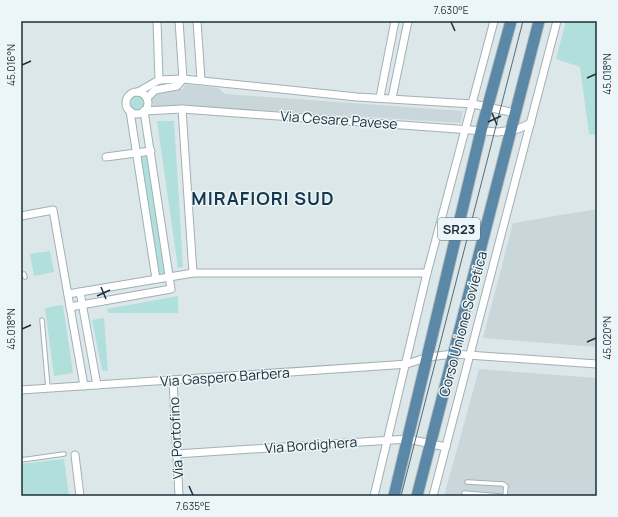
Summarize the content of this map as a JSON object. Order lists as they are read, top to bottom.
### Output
{
  "streets": {
    "main road": ["SR23", "Corso Unione Sovietica"],
    "street": [
      "Via Cesare Pavese",
      "Via Gaspero Barbera",
      "Via Portofino",
      "Via Bordighera"
    ]
  },
  "crossings": [
    ["Via Cesare Pavese", "Corso Unione Sovietica"],
    ["Corso Unione Sovietica", "Via Gaspero Barbera"],
    ["Corso Unione Sovietica", "Via Bordighera"],
    ["Via Gaspero Barbera", "Via Portofino"],
    ["Via Portofino", "Via Bordighera"]
  ],
  "districts": ["MIRAFIORI SUD"],
  "coordinates": [
    "7.630°E",
    "45.016°N",
    "45.018°N",
    "45.020°N",
    "7.635°E"
  ]
}
